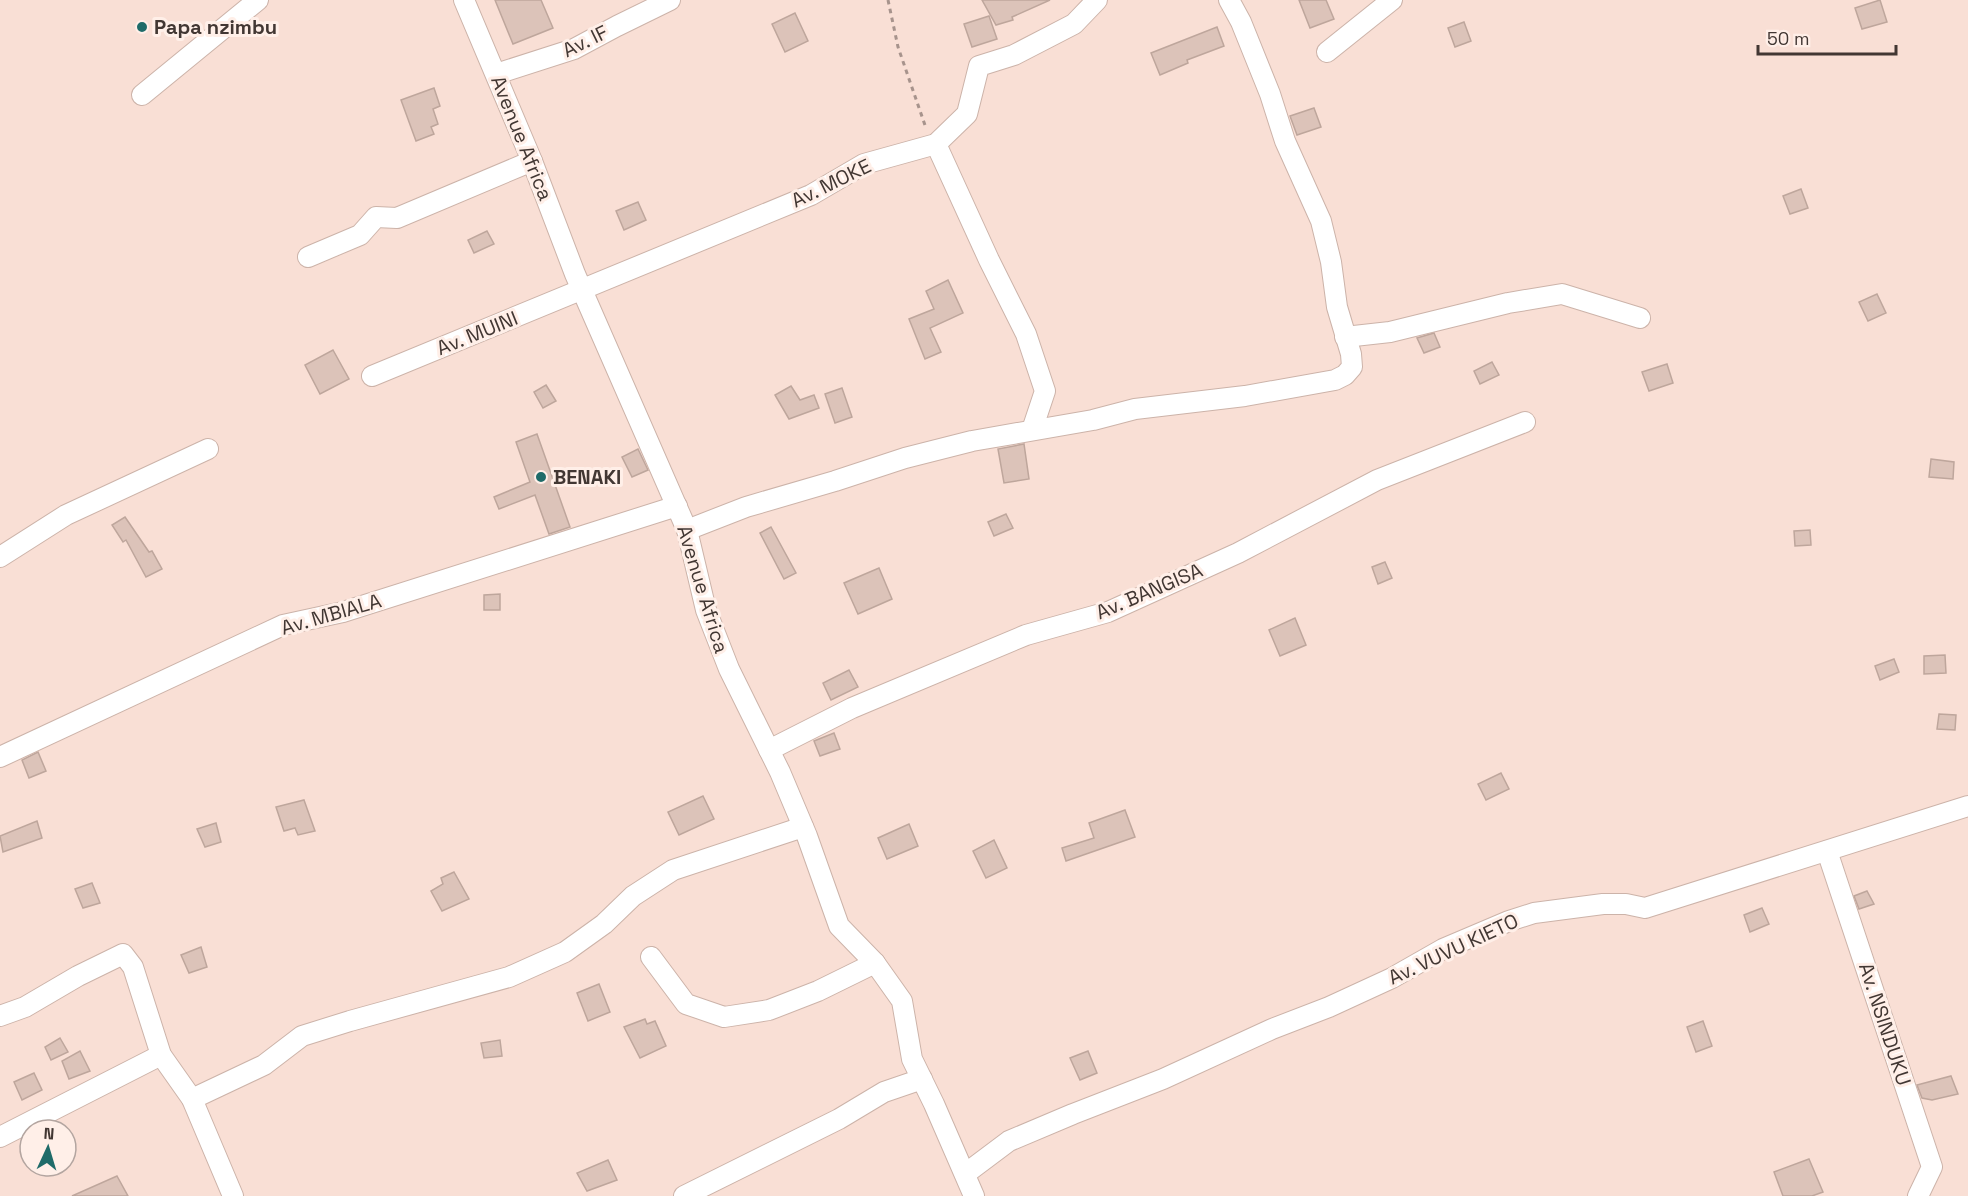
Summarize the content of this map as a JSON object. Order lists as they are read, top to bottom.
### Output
{
  "streets": {
    "street": [
      "Av. IF",
      "Avenue Africa",
      "Av. MOKE",
      "Av. MUINI",
      "Av. BANGISA",
      "Av. MBIALA",
      "Av. VUVU KIETO",
      "Av. NSINDUKU"
    ]
  },
  "crossings": [
    ["Av. IF", "Avenue Africa"],
    ["Avenue Africa", "Av. MOKE"],
    ["Avenue Africa", "Av. MUINI"],
    ["Avenue Africa", "Av. BANGISA"],
    ["Avenue Africa", "Av. MBIALA"],
    ["Avenue Africa", "Av. VUVU KIETO"],
    ["Av. MOKE", "Av. MUINI"],
    ["Av. VUVU KIETO", "Av. NSINDUKU"]
  ],
  "places": ["Papa nzimbu", "BENAKI"],
  "scale_bar": "50 m",
  "north": "top"
}
